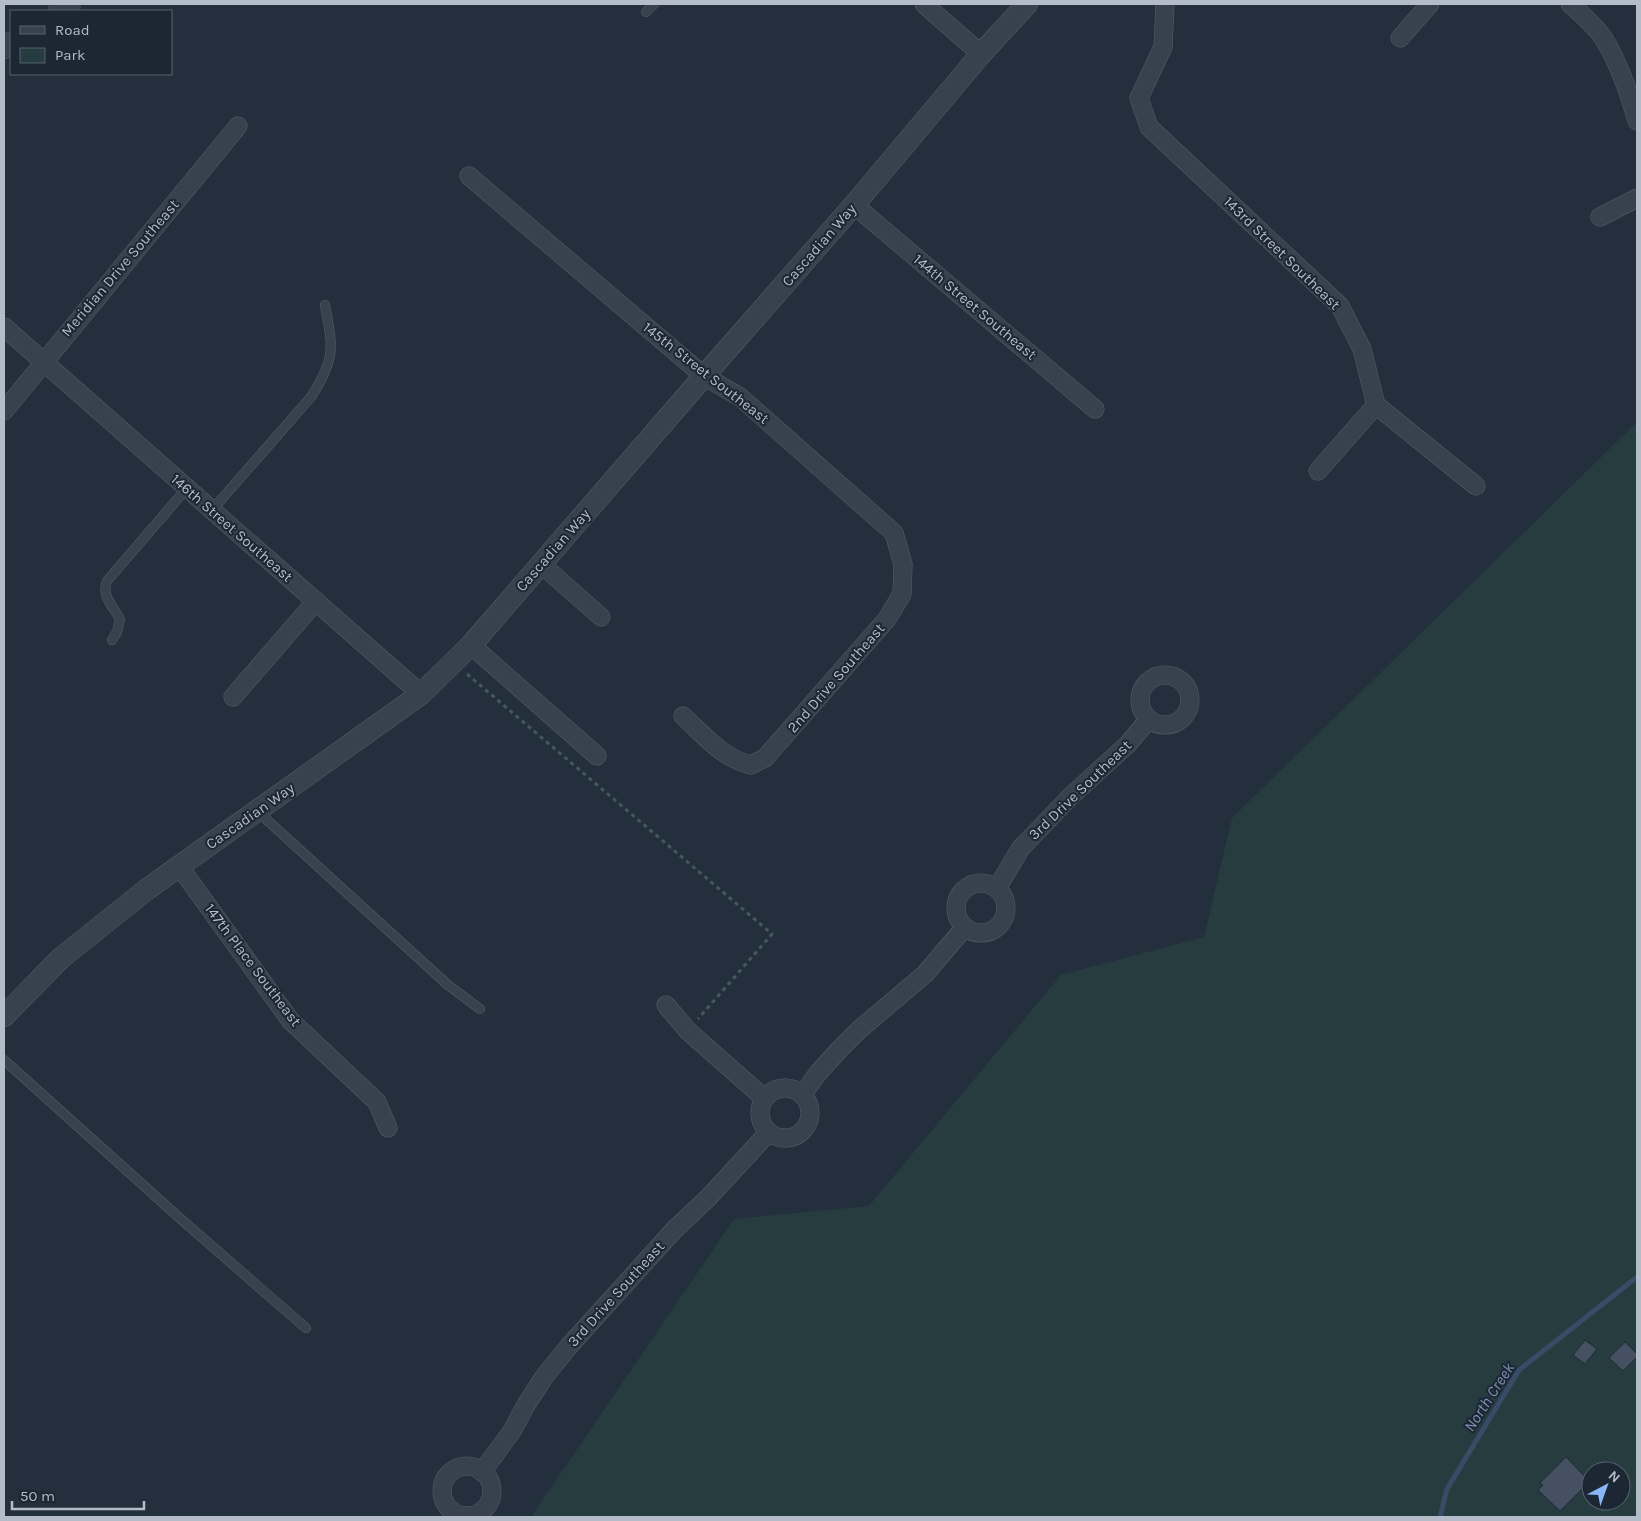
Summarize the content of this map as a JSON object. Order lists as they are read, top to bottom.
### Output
{
  "streets": {
    "street": [
      "Cascadian Way",
      "143rd Street Southeast",
      "Meridian Drive Southeast",
      "144th Street Southeast",
      "145th Street Southeast",
      "146th Street Southeast",
      "2nd Drive Southeast",
      "3rd Drive Southeast",
      "147th Place Southeast"
    ]
  },
  "crossings": [
    ["Cascadian Way", "144th Street Southeast"],
    ["Cascadian Way", "145th Street Southeast"],
    ["Cascadian Way", "146th Street Southeast"],
    ["Cascadian Way", "147th Place Southeast"],
    ["Meridian Drive Southeast", "146th Street Southeast"],
    ["145th Street Southeast", "2nd Drive Southeast"]
  ],
  "water": ["North Creek"],
  "legend": ["Road", "Park"],
  "scale_bar": "50 m",
  "north": "top right"
}
